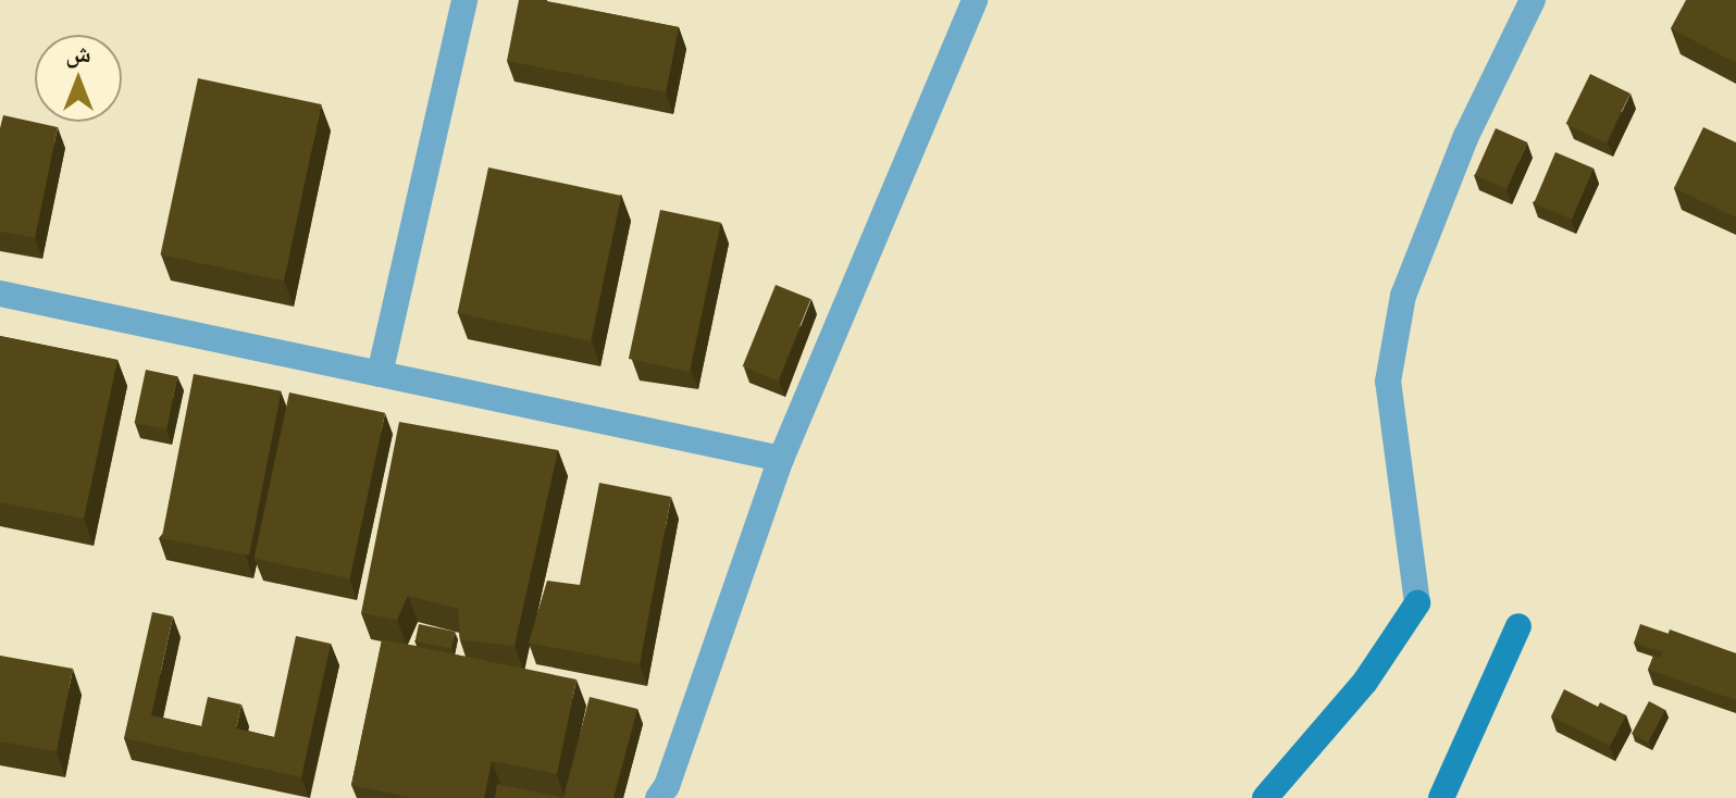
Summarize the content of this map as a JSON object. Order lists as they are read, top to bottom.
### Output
{
  "north": "top"
}
